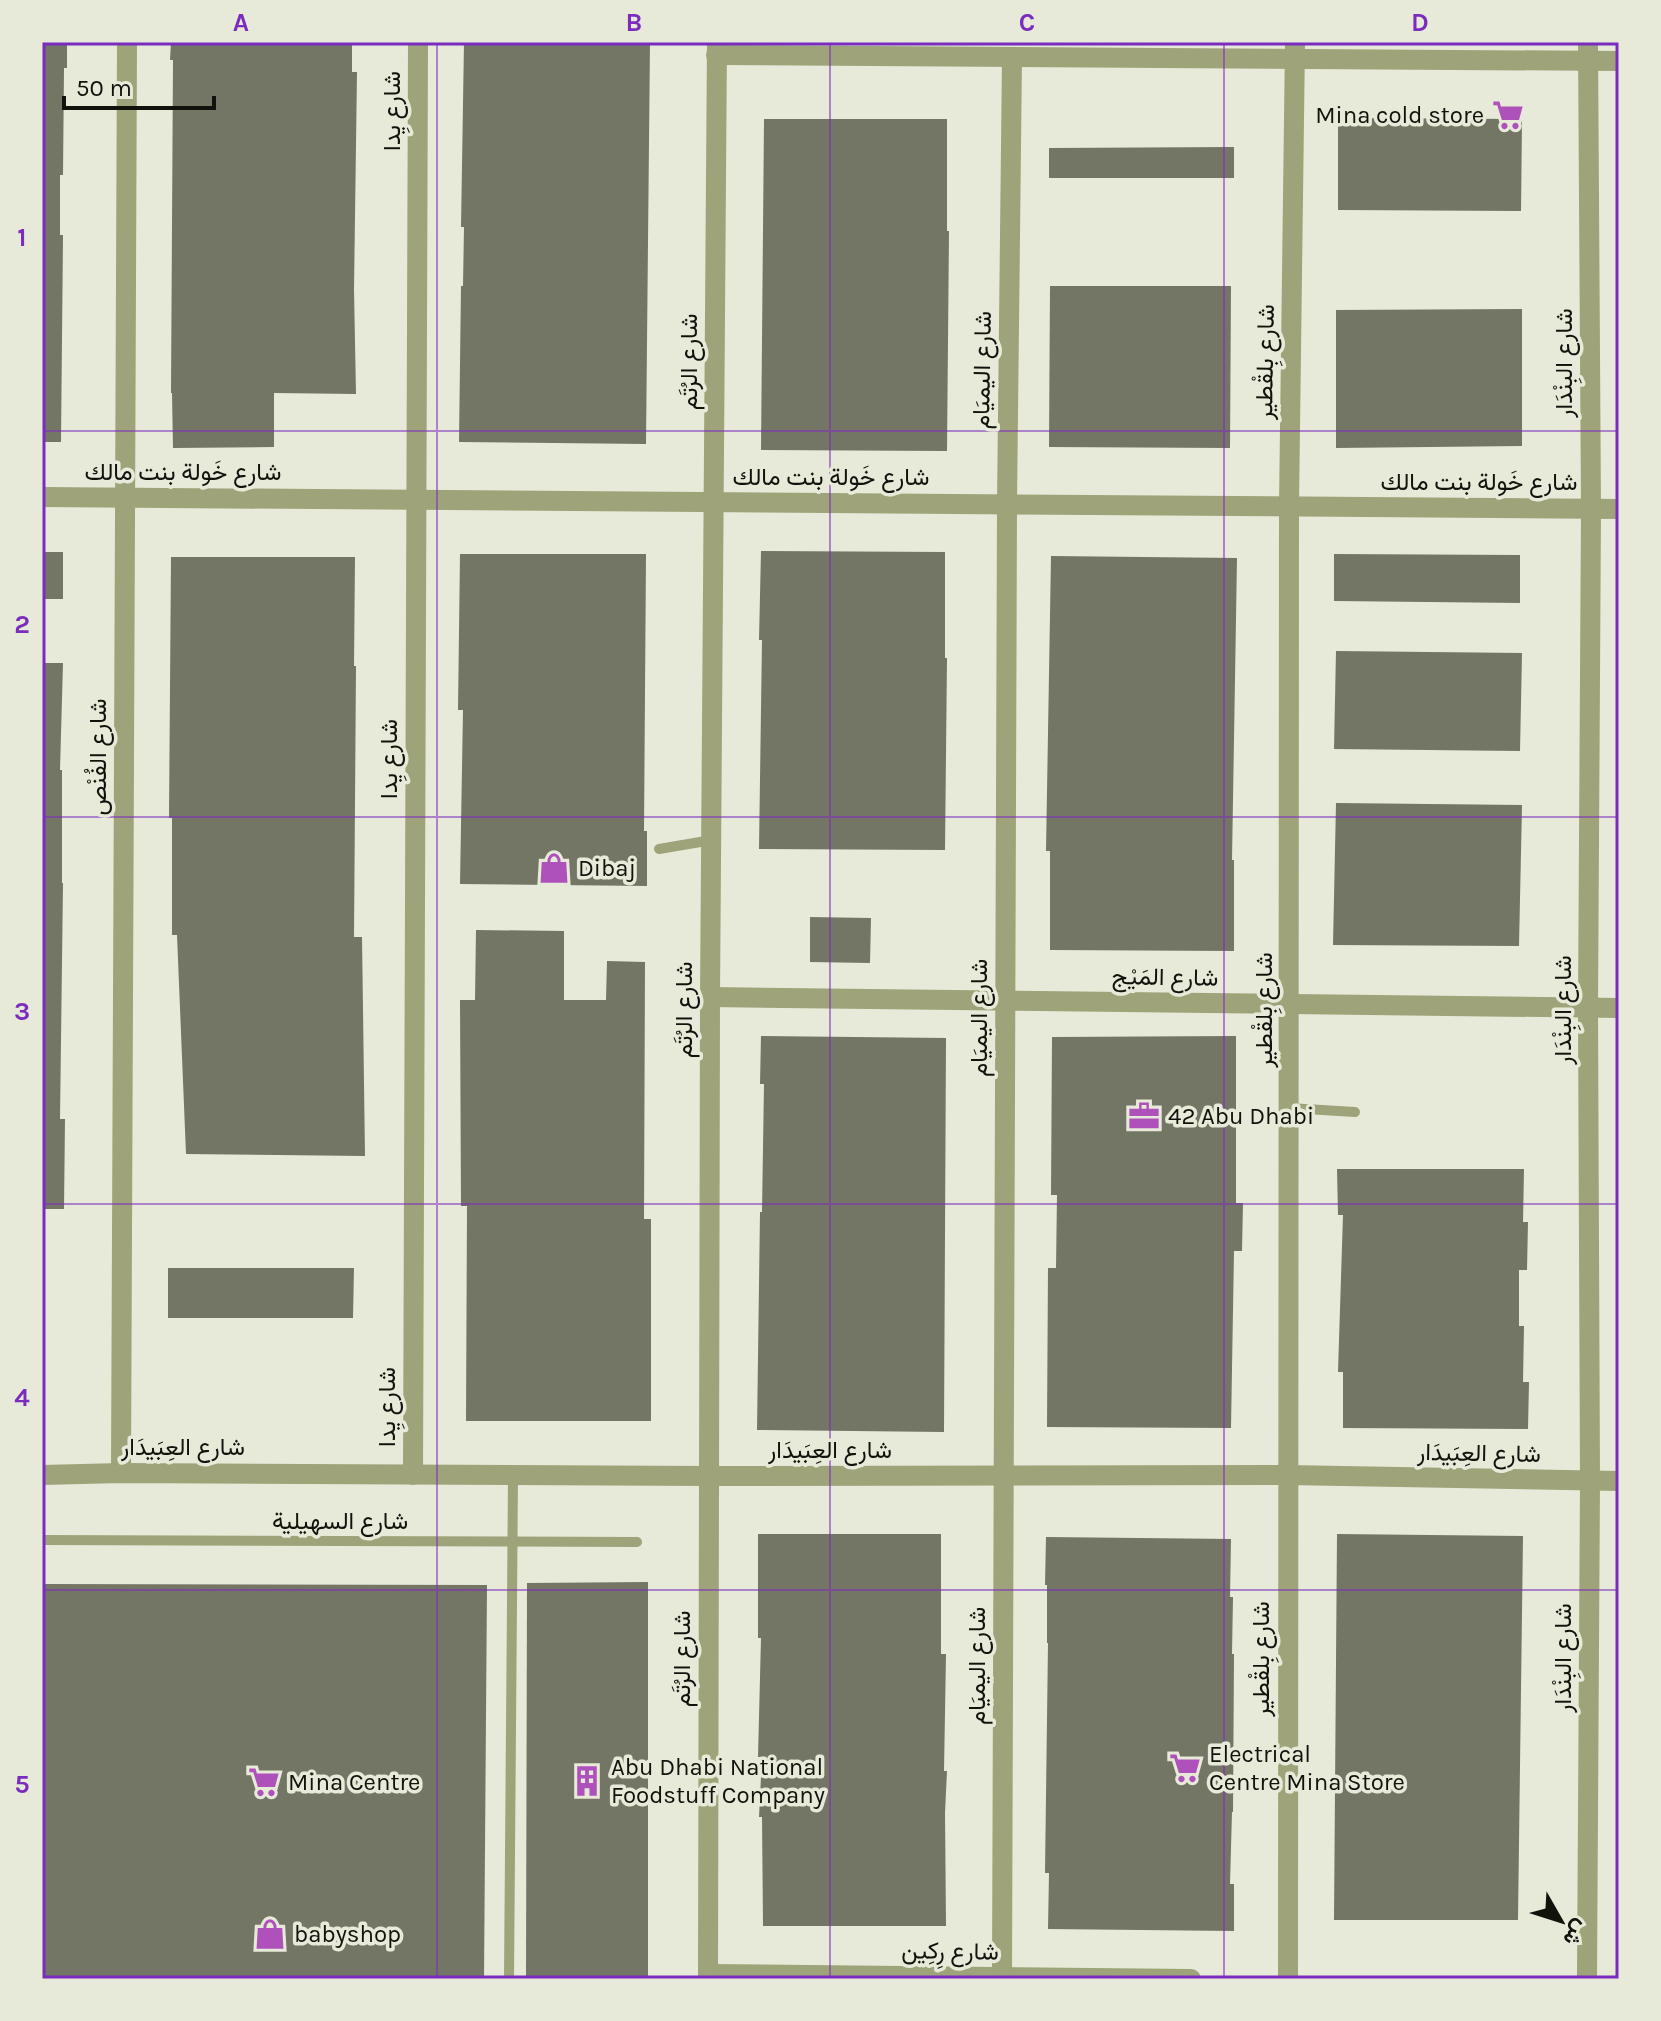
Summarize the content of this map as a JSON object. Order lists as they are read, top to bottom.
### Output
{
  "streets": {
    "street": [
      "شارع يِدا",
      "شارع الرُتَم",
      "شارع بِلقْطير",
      "شارع البِنْدَار",
      "شارع اليميَام",
      "شارع خَولة بنت مالك",
      "شارع الفُنْص",
      "شارع المَيْج",
      "شارع العِبَيدَار",
      "شارع رِكِين"
    ],
    "lane": ["شارع السهيلية"]
  },
  "crossings": [
    ["شارع يِدا", "شارع خَولة بنت مالك"],
    ["شارع يِدا", "شارع العِبَيدَار"],
    ["شارع الرُتَم", "شارع خَولة بنت مالك"],
    ["شارع الرُتَم", "شارع المَيْج"],
    ["شارع الرُتَم", "شارع العِبَيدَار"],
    ["شارع الرُتَم", "شارع رِكِين"],
    ["شارع بِلقْطير", "شارع خَولة بنت مالك"],
    ["شارع بِلقْطير", "شارع المَيْج"],
    ["شارع بِلقْطير", "شارع العِبَيدَار"],
    ["شارع البِنْدَار", "شارع خَولة بنت مالك"],
    ["شارع البِنْدَار", "شارع المَيْج"],
    ["شارع البِنْدَار", "شارع العِبَيدَار"],
    ["شارع اليميَام", "شارع خَولة بنت مالك"],
    ["شارع اليميَام", "شارع المَيْج"],
    ["شارع اليميَام", "شارع العِبَيدَار"],
    ["شارع اليميَام", "شارع رِكِين"],
    ["شارع خَولة بنت مالك", "شارع الفُنْص"],
    ["شارع الفُنْص", "شارع العِبَيدَار"]
  ],
  "places": {
    "supermarket": ["Mina cold store", "Electrical Centre Mina Store", "Mina Centre"],
    "shop": ["Dibaj", "babyshop"],
    "office": ["42 Abu Dhabi"],
    "building": ["Abu Dhabi National Foodstuff Company"]
  },
  "scale_bar": "50 m",
  "north": "bottom right",
  "grid": {
    "columns": [
      "A",
      "B",
      "C",
      "D"
    ],
    "rows": [
      "1",
      "2",
      "3",
      "4",
      "5"
    ]
  }
}
